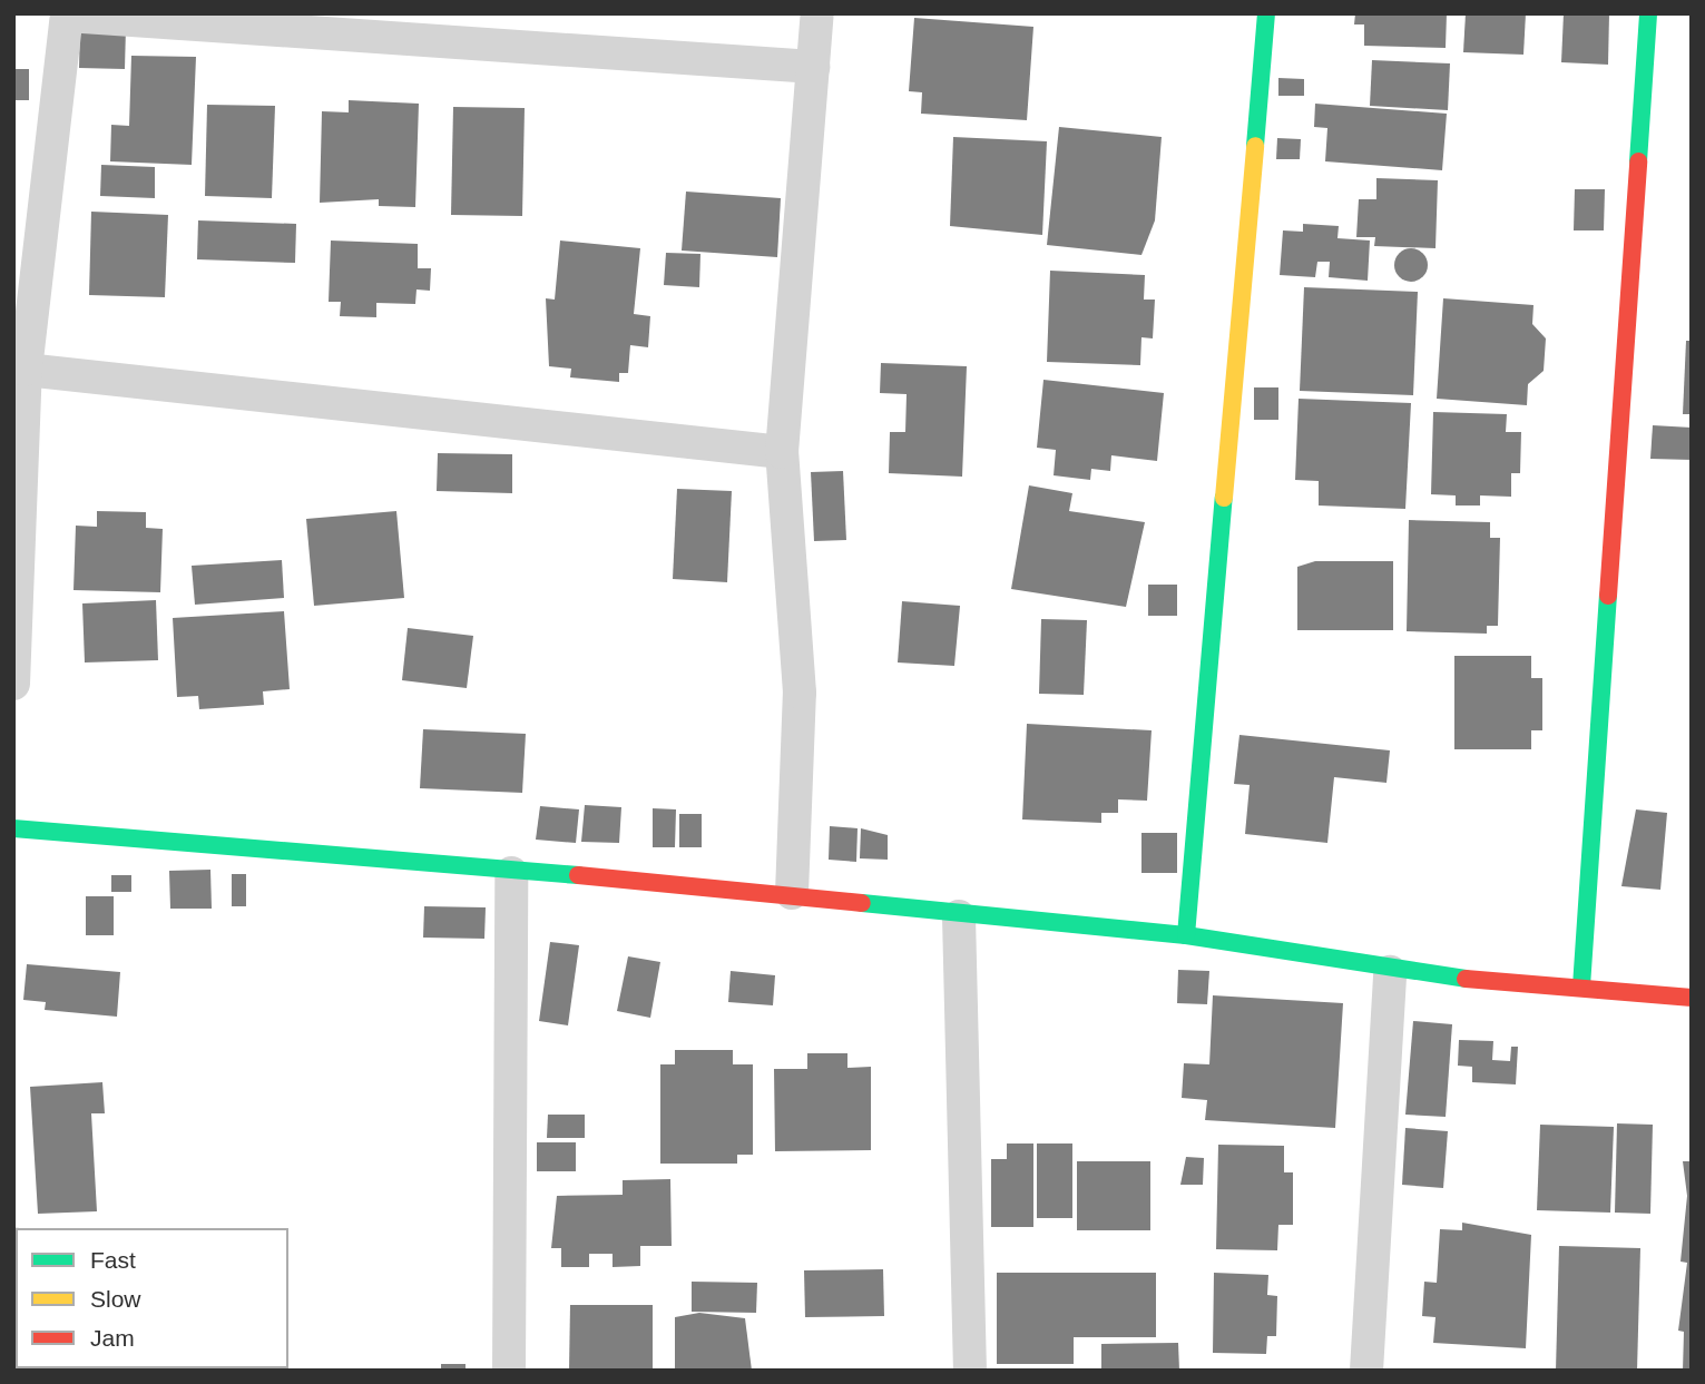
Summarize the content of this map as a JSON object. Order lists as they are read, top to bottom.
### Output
{
  "legend": ["Fast", "Slow", "Jam"]
}
